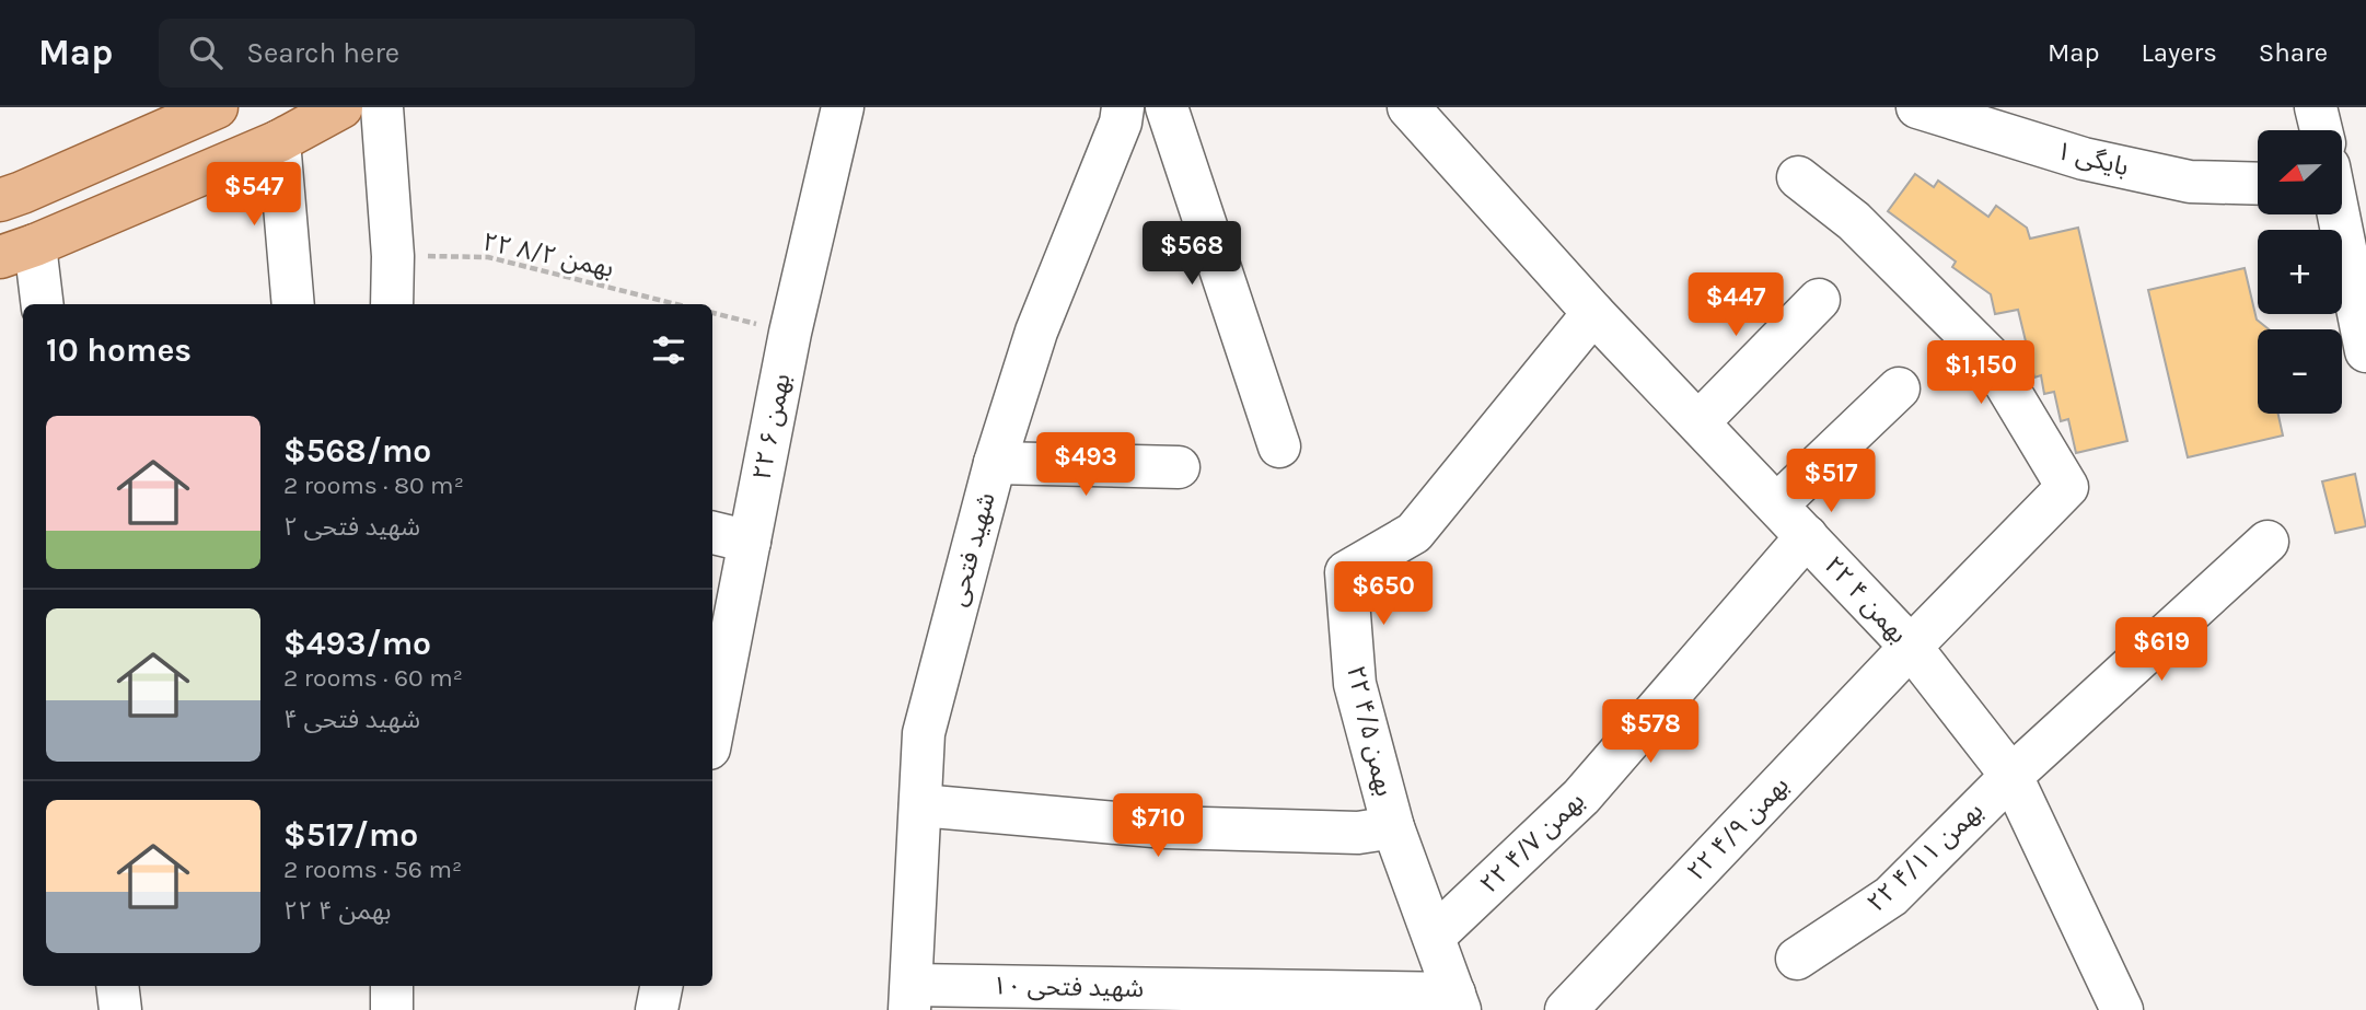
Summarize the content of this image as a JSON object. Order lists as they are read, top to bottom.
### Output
{
  "streets": {
    "street": [
      "بایگی ۱",
      "۲۲ بهمن ۶",
      "شهید فتحی",
      "۲۲ بهمن ۴",
      "۲۲ بهمن ۴/۵",
      "۲۲ بهمن ۴/۹",
      "۲۲ بهمن ۴/۷",
      "۲۲ بهمن ۴/۱۱",
      "شهید فتحی ۱۰"
    ],
    "path": ["۲۲ بهمن ۸/۲"]
  },
  "crossings": [
    ["شهید فتحی", "شهید فتحی ۱۰"],
    ["۲۲ بهمن ۴", "۲۲ بهمن ۴/۵"],
    ["۲۲ بهمن ۴", "۲۲ بهمن ۴/۹"],
    ["۲۲ بهمن ۴", "۲۲ بهمن ۴/۷"],
    ["۲۲ بهمن ۴", "۲۲ بهمن ۴/۱۱"],
    ["۲۲ بهمن ۴/۵", "۲۲ بهمن ۴/۷"],
    ["۲۲ بهمن ۴/۵", "شهید فتحی ۱۰"]
  ],
  "north": "left",
  "page": {
    "header": "Map",
    "search": "Search here",
    "nav": ["Map", "Layers", "Share"],
    "map_buttons": ["+", "−"],
    "price": [
      "$547",
      "$568",
      "$447",
      "$1,150",
      "$493",
      "$517",
      "$650",
      "$619",
      "$578",
      "$710"
    ],
    "heading": "10 homes",
    "list": [
      {
        "name": "$568/mo",
        "note": "2 rooms · 80 m² · شهید فتحی ۲"
      },
      {
        "name": "$493/mo",
        "note": "2 rooms · 60 m² · شهید فتحی ۴"
      },
      {
        "name": "$517/mo",
        "note": "2 rooms · 56 m² · ۲۲ بهمن ۴"
      }
    ]
  }
}
